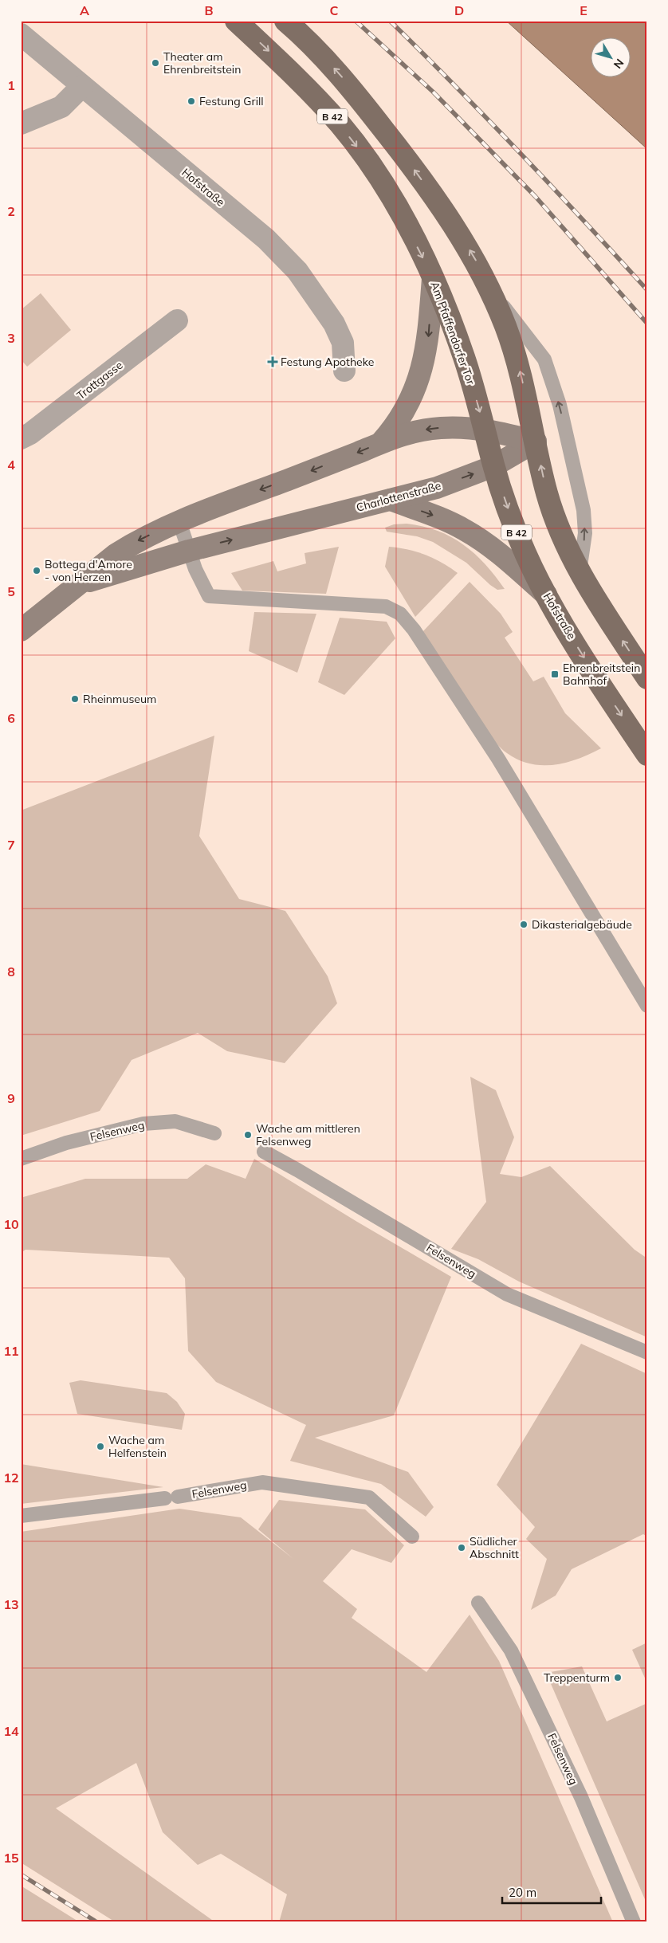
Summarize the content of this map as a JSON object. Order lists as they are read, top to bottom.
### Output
{
  "streets": {
    "main road": [
      "B 42",
      "Hofstraße",
      "Am Pfaffendorfer Tor",
      "Charlottenstraße"
    ],
    "street": ["Trottgasse"],
    "lane": ["Felsenweg"]
  },
  "crossings": [
    ["B 42", "Charlottenstraße"],
    ["Hofstraße", "Am Pfaffendorfer Tor"],
    ["Hofstraße", "Charlottenstraße"],
    ["Am Pfaffendorfer Tor", "Charlottenstraße"]
  ],
  "one_way": ["Hofstraße"],
  "places": {
    "other": [
      "Theater am Ehrenbreitstein",
      "Festung Grill",
      "Bottega d'Amore - von Herzen",
      "Rheinmuseum",
      "Dikasterialgebäude",
      "Wache am mittleren Felsenweg",
      "Wache am Helfenstein",
      "Südlicher Abschnitt",
      "Treppenturm"
    ],
    "health": ["Festung Apotheke"],
    "transit": ["Ehrenbreitstein Bahnhof"]
  },
  "scale_bar": "20 m",
  "north": "bottom right",
  "grid": {
    "columns": [
      "A",
      "B",
      "C",
      "D",
      "E"
    ],
    "rows": [
      "1",
      "2",
      "3",
      "4",
      "5",
      "6",
      "7",
      "8",
      "9",
      "10",
      "11",
      "12",
      "13",
      "14",
      "15"
    ]
  }
}
